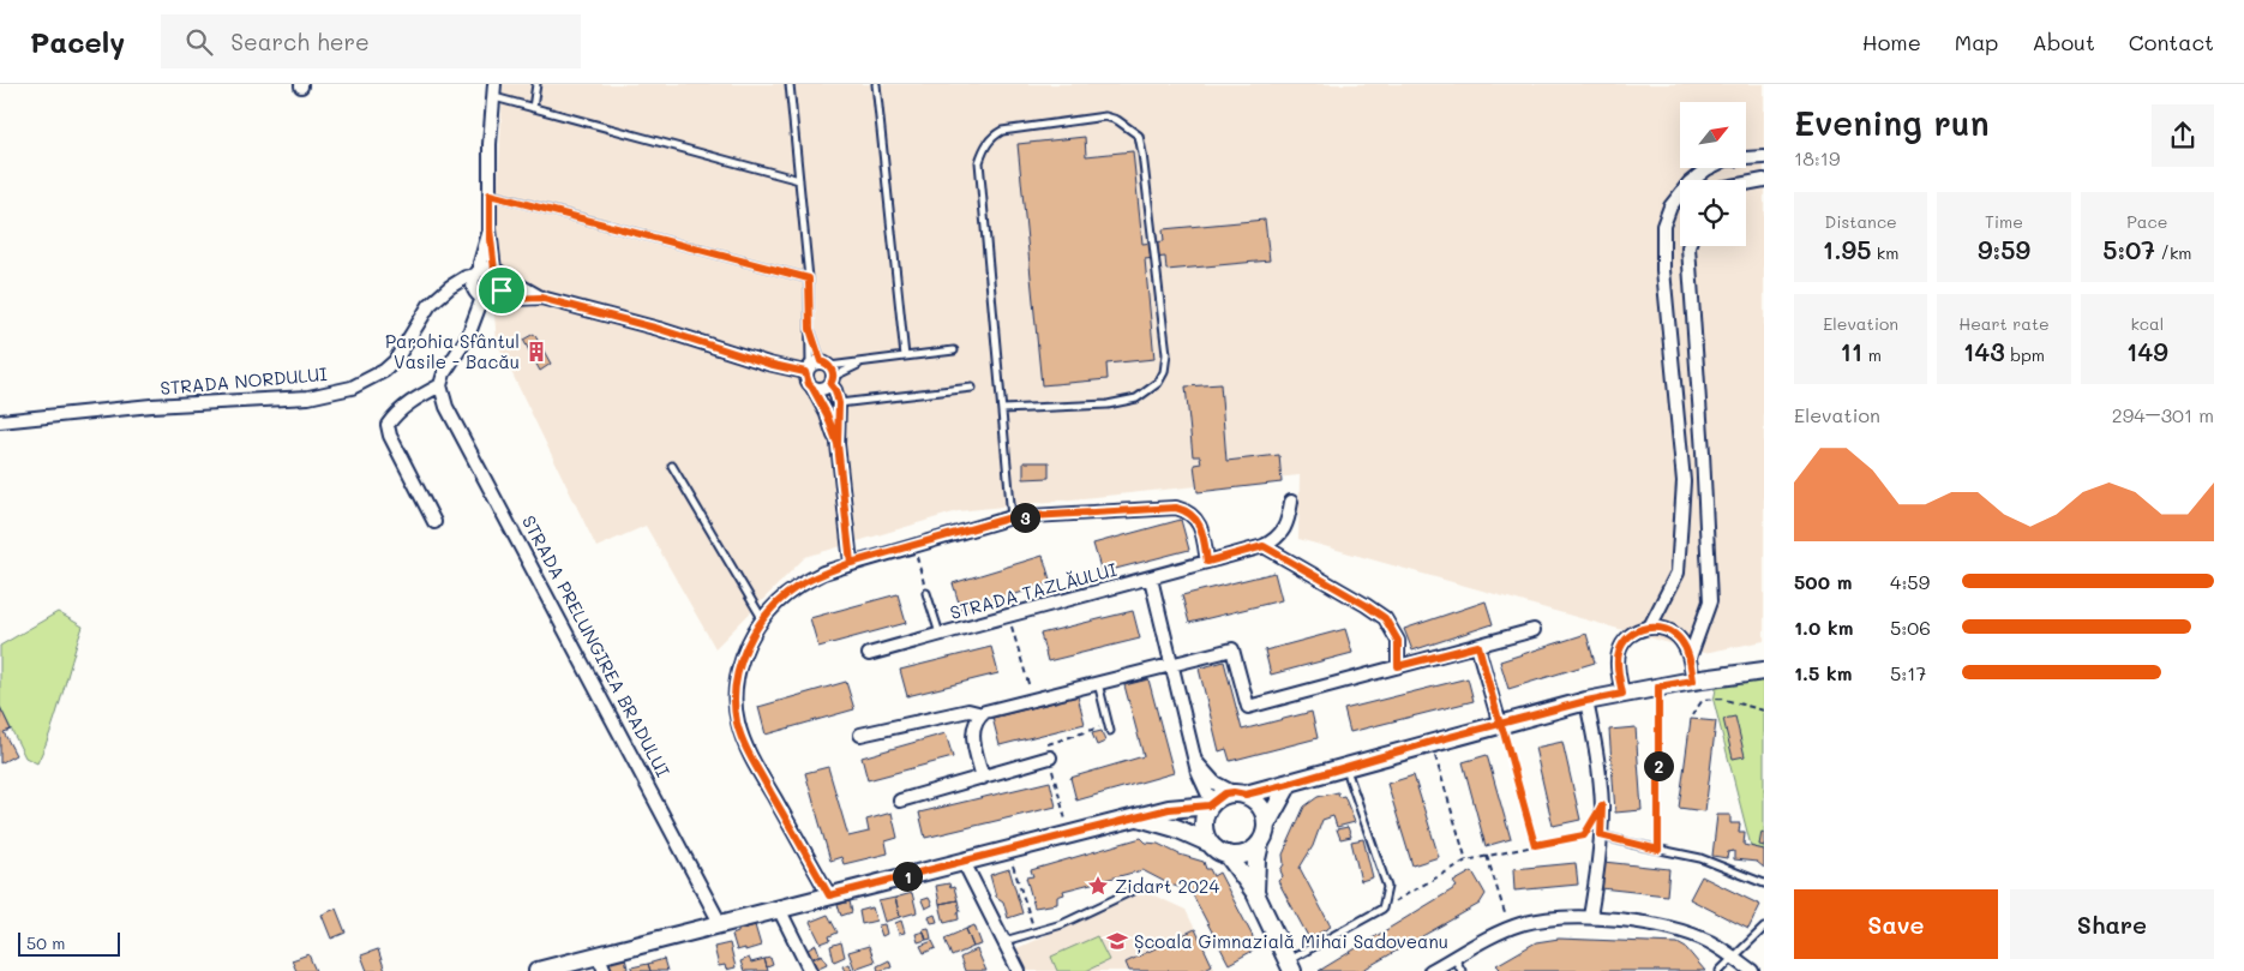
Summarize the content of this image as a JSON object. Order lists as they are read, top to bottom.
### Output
{
  "streets": {
    "street": ["STRADA NORDULUI", "STRADA TAZLĂULUI", "STRADA PRELUNGIREA BRADULUI"]
  },
  "places": {
    "building": ["Parohia Sfântul Vasile - Bacău"],
    "place": ["Zidart 2024"],
    "school or university": ["Școala Gimnazială Mihai Sadoveanu"]
  },
  "scale_bar": "50 m",
  "north": "top right",
  "page": {
    "header": "Pacely",
    "search": "Search here",
    "nav": [
      "Home",
      "Map",
      "About",
      "Contact"
    ],
    "heading": ["Evening run", "18:19"],
    "stats": [
      ["Distance", "1.95 km"],
      ["Time", "9:59"],
      ["Pace", "5:07 /km"],
      ["Elevation", "11 m"],
      ["Heart rate", "143 bpm"],
      ["kcal", "149"]
    ],
    "chart": ["Elevation", "294–301 m"],
    "pins": ["3", "2", "1"],
    "list": [
      {
        "name": "500 m",
        "note": "4:59"
      },
      {
        "name": "1.0 km",
        "note": "5:06"
      },
      {
        "name": "1.5 km",
        "note": "5:17"
      }
    ],
    "buttons": ["Save", "Share"],
    "scale": "50 m"
  }
}
